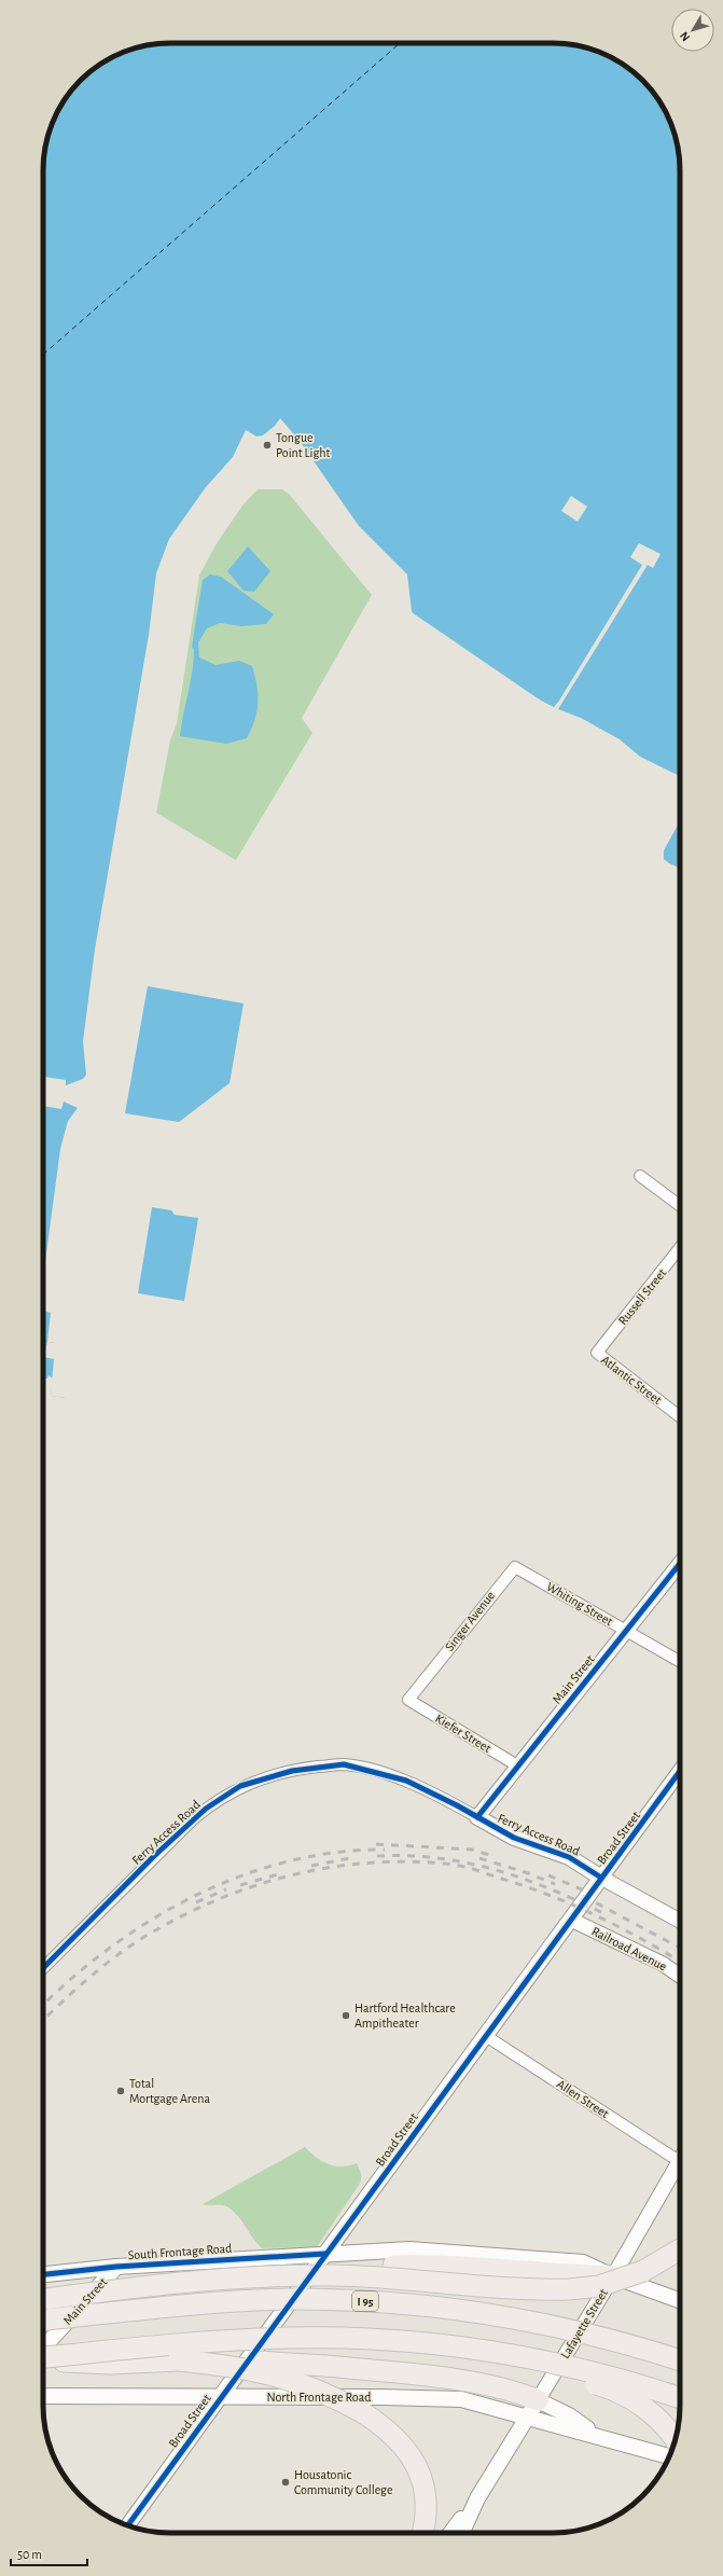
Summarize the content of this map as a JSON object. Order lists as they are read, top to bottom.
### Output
{
  "streets": {
    "highway": ["I 95"],
    "main road": [
      "Main Street",
      "Ferry Access Road",
      "Broad Street",
      "South Frontage Road",
      "Lafayette Street",
      "North Frontage Road"
    ],
    "street": [
      "Russell Street",
      "Atlantic Street",
      "Whiting Street",
      "Singer Avenue",
      "Kiefer Street",
      "Railroad Avenue",
      "Allen Street"
    ]
  },
  "crossings": [
    ["Russell Street", "Atlantic Street"],
    ["Whiting Street", "Singer Avenue"],
    ["Whiting Street", "Main Street"],
    ["Singer Avenue", "Kiefer Street"],
    ["Main Street", "Kiefer Street"],
    ["Main Street", "Ferry Access Road"],
    ["Main Street", "South Frontage Road"],
    ["Ferry Access Road", "Broad Street"],
    ["Broad Street", "Railroad Avenue"],
    ["Broad Street", "Allen Street"],
    ["Broad Street", "South Frontage Road"],
    ["Broad Street", "North Frontage Road"],
    ["Allen Street", "Lafayette Street"],
    ["South Frontage Road", "Lafayette Street"],
    ["Lafayette Street", "North Frontage Road"]
  ],
  "places": [
    "Tongue Point Light",
    "Hartford Healthcare Ampitheater",
    "Total Mortgage Arena",
    "Housatonic Community College"
  ],
  "scale_bar": "50 m",
  "north": "bottom left"
}
